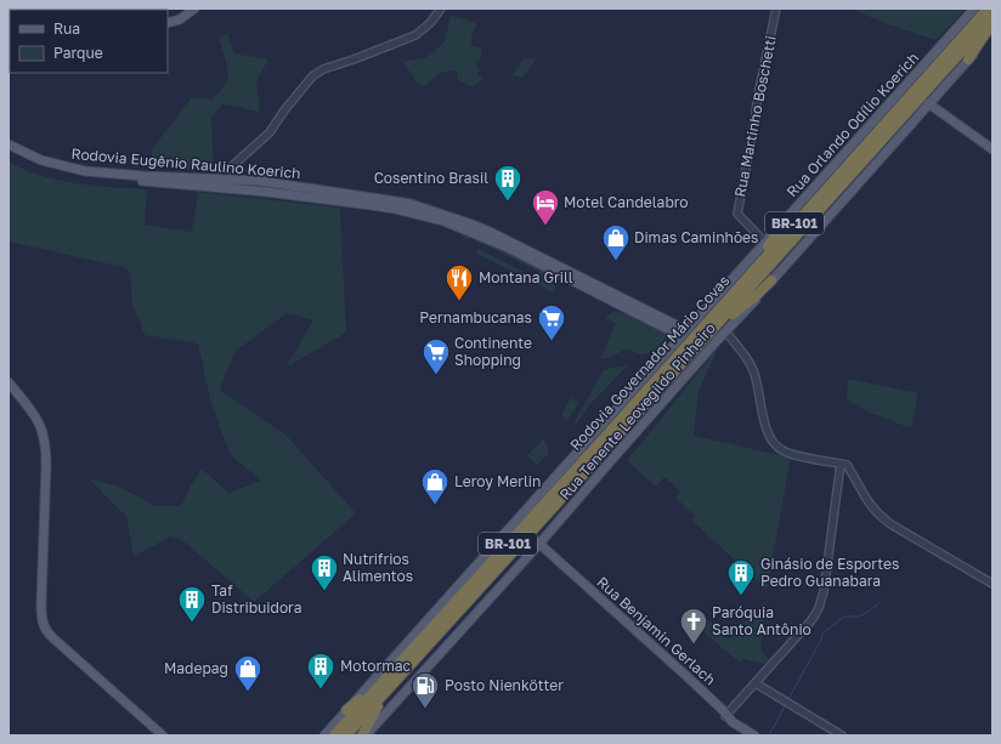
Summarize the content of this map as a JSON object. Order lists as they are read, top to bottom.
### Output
{
  "streets": {
    "highway": ["BR-101", "Rodovia Governador Mário Covas"],
    "main road": [
      "Rua Orlando Odílio Koerich",
      "Rodovia Eugênio Raulino Koerich",
      "Rua Tenente Leovegildo Pinheiro",
      "Rua Benjamin Gerlach"
    ],
    "street": ["Rua Martinho Boschetti"]
  },
  "crossings": [
    ["Rua Martinho Boschetti", "Rua Orlando Odílio Koerich"],
    ["Rua Orlando Odílio Koerich", "Rodovia Eugênio Raulino Koerich"],
    ["Rodovia Governador Mário Covas", "Rua Tenente Leovegildo Pinheiro"],
    ["Rua Tenente Leovegildo Pinheiro", "Rua Benjamin Gerlach"]
  ],
  "places": {
    "building": [
      "Cosentino Brasil",
      "Nutrifrios Alimentos",
      "Ginásio de Esportes Pedro Guanabara",
      "Taf Distribuidora",
      "Motormac"
    ],
    "hotel": ["Motel Candelabro"],
    "shop": ["Dimas Caminhões", "Leroy Merlin", "Madepag"],
    "restaurant": ["Montana Grill"],
    "supermarket": ["Pernambucanas", "Continente Shopping"],
    "church": ["Paróquia Santo Antônio"],
    "fuel station": ["Posto Nienkötter"]
  },
  "legend": ["Rua", "Parque"]
}
